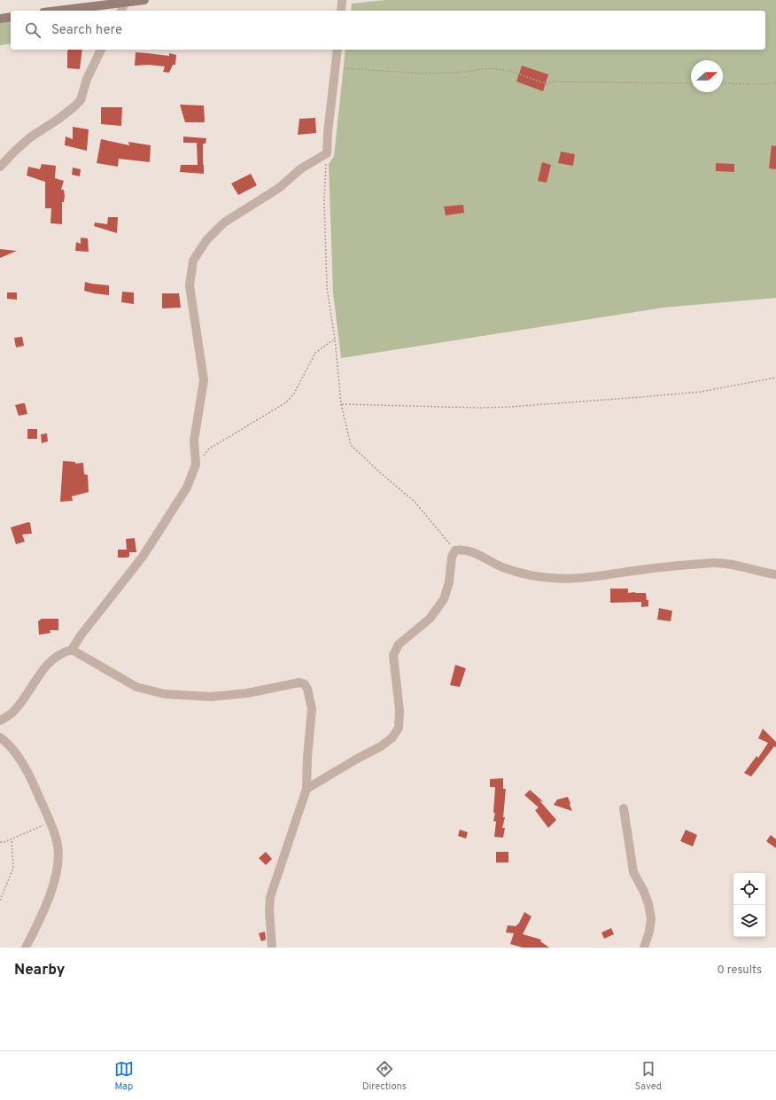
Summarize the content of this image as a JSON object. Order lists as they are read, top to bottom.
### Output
{
  "north": "right",
  "page": {
    "search": "Search here",
    "heading": ["Nearby", "0 results"],
    "nav": ["Map", "Directions", "Saved"]
  }
}
